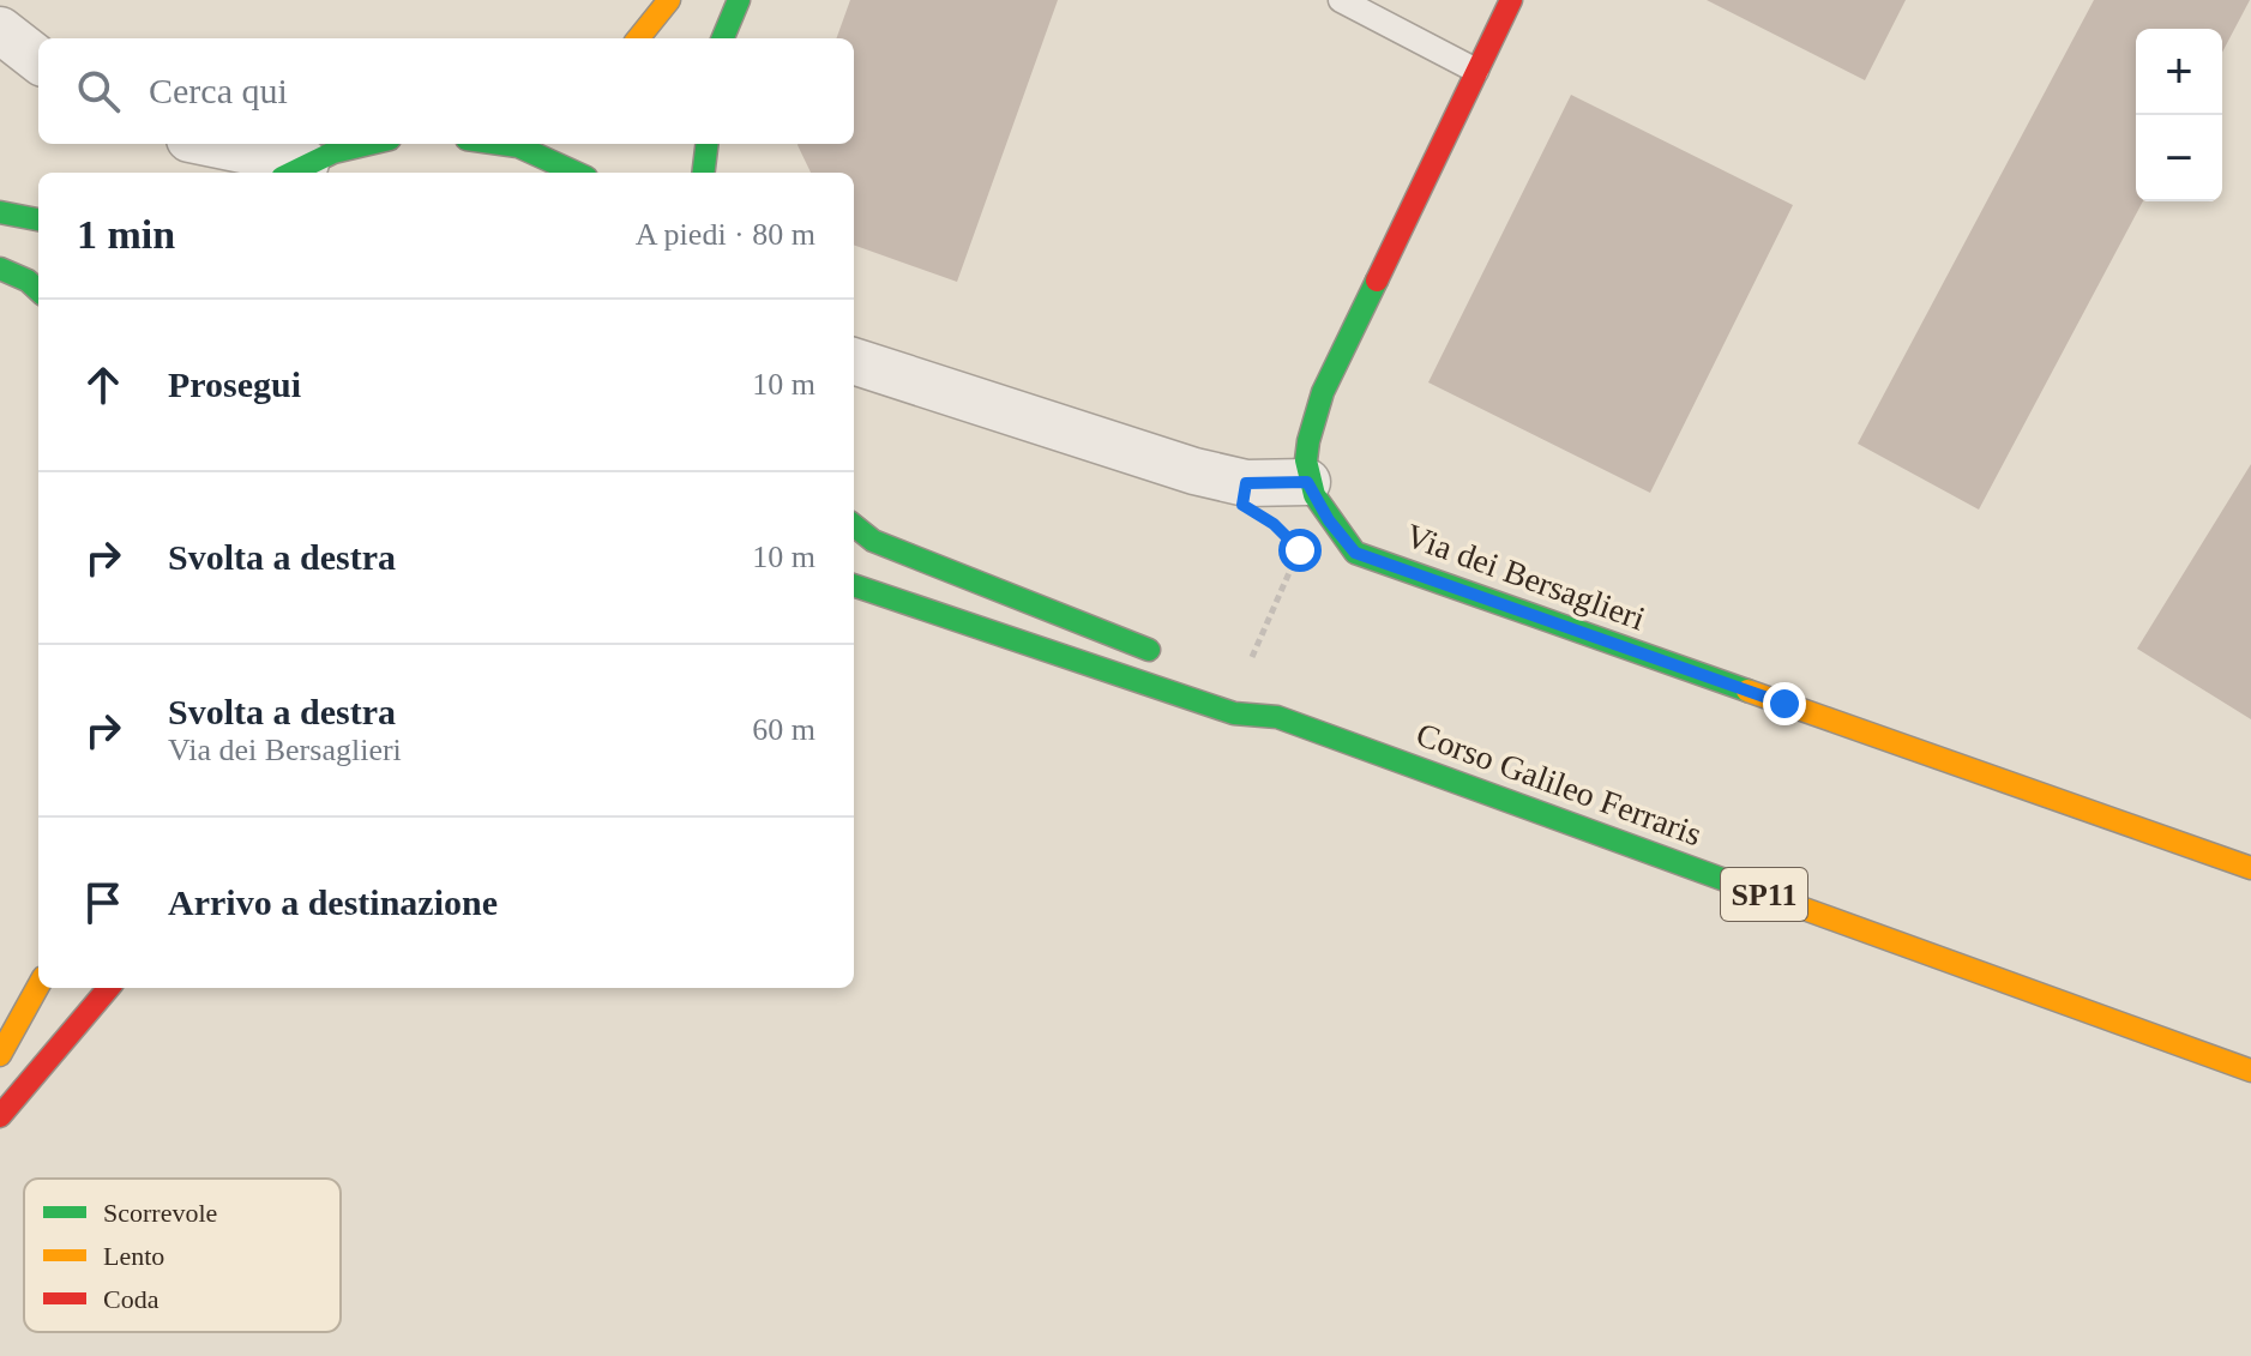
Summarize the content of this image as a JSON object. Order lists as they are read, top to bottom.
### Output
{
  "streets": {
    "main road": ["Via dei Bersaglieri", "Corso Galileo Ferraris", "SP11"]
  },
  "crossings": [
    ["Corso Galileo Ferraris", "SP11"]
  ],
  "legend": ["Scorrevole", "Lento", "Coda"],
  "page": {
    "map_buttons": ["+", "−"],
    "search": "Cerca qui",
    "heading": ["1 min", "A piedi · 80 m"],
    "list": [
      ["Prosegui", "10 m"],
      ["Svolta a destra", "10 m"],
      ["Svolta a destra", "Via dei Bersaglieri", "60 m"],
      "Arrivo a destinazione"
    ]
  }
}
